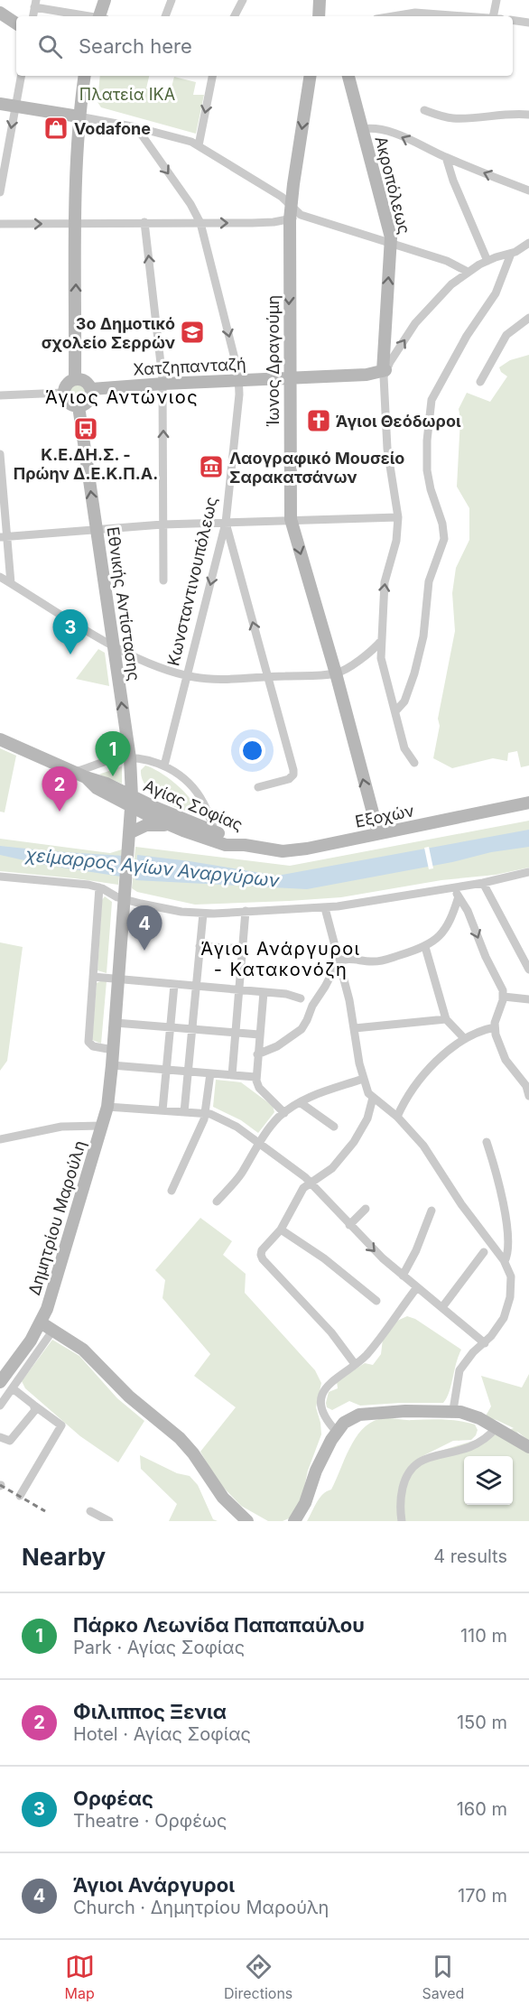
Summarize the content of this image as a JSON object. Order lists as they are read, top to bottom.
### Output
{
  "streets": {
    "main road": [
      "Ακροπόλεως",
      "Ίωνος Δραγούμη",
      "Χατζηπανταζή",
      "Εθνικής Αντίστασης",
      "Αγίας Σοφίας",
      "Εξοχών",
      "Δημητρίου Μαρούλη"
    ],
    "street": ["Κωνσταντινουπόλεως"]
  },
  "crossings": [
    ["Ακροπόλεως", "Χατζηπανταζή"],
    ["Ίωνος Δραγούμη", "Χατζηπανταζή"],
    ["Ίωνος Δραγούμη", "Εξοχών"],
    ["Χατζηπανταζή", "Κωνσταντινουπόλεως"],
    ["Χατζηπανταζή", "Εθνικής Αντίστασης"],
    ["Εθνικής Αντίστασης", "Αγίας Σοφίας"],
    ["Αγίας Σοφίας", "Εξοχών"]
  ],
  "one_way": ["Ακροπόλεως", "Εθνικής Αντίστασης"],
  "districts": ["Άγιος Αντώνιος", "Άγιοι Ανάργυροι - Κατακονόζη"],
  "water": ["χείμαρρος Αγίων Αναργύρων"],
  "parks": ["Πλατεία ΙΚΑ"],
  "places": {
    "shop": ["Vodafone"],
    "school or university": ["3ο Δημοτικό σχολείο Σερρών"],
    "church": ["Άγιοι Θεόδωροι"],
    "bus stop": ["Κ.Ε.ΔΗ.Σ. - Πρώην Δ.Ε.Κ.Π.Α."],
    "museum": ["Λαογραφικό Μουσείο Σαρακατσάνων"]
  },
  "page": {
    "search": "Search here",
    "pins": [
      "3",
      "1",
      "2",
      "4"
    ],
    "heading": ["Nearby", "4 results"],
    "list": [
      {
        "mark": "1",
        "name": "Πάρκο Λεωνίδα Παπαπαύλου",
        "note": "Park · Αγίας Σοφίας",
        "value": "110 m"
      },
      {
        "mark": "2",
        "name": "Φιλιππος Ξενια",
        "note": "Hotel · Αγίας Σοφίας",
        "value": "150 m"
      },
      {
        "mark": "3",
        "name": "Ορφέας",
        "note": "Theatre · Ορφέως",
        "value": "160 m"
      },
      {
        "mark": "4",
        "name": "Άγιοι Ανάργυροι",
        "note": "Church · Δημητρίου Μαρούλη",
        "value": "170 m"
      }
    ],
    "nav": ["Map", "Directions", "Saved"]
  }
}
